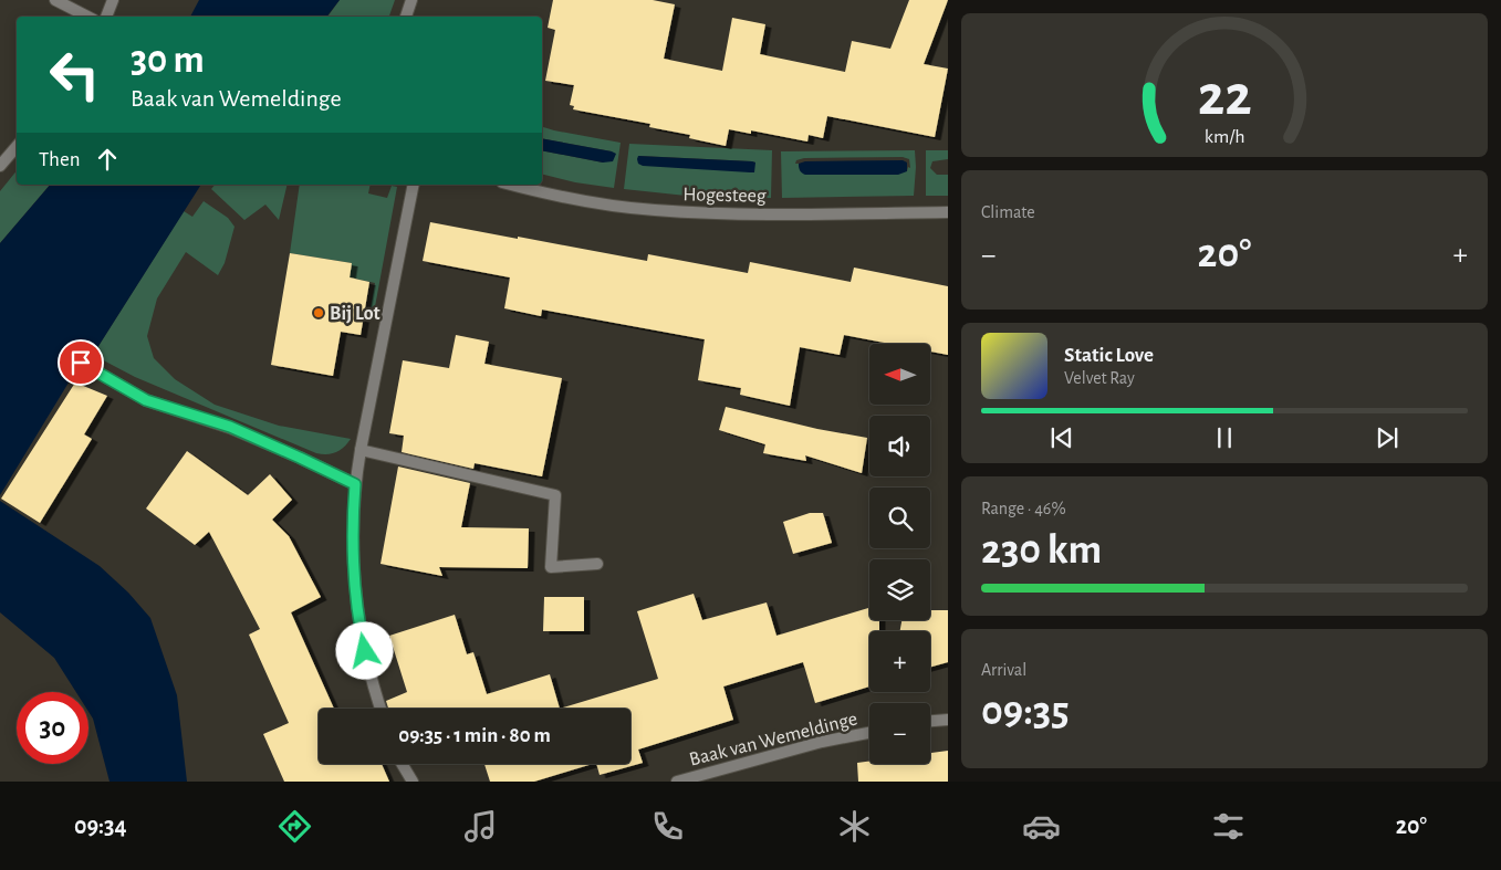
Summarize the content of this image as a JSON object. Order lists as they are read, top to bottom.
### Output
{
  "streets": {
    "street": ["Hogesteeg", "Baak van Wemeldinge"]
  },
  "places": ["Bij Lot"],
  "north": "left",
  "page": {
    "turn": ["30 m", "Baak van Wemeldinge"],
    "then": "Then",
    "tile": [
      "Climate",
      ["Range · 46%", "230 km"],
      ["Arrival", "09:35"]
    ],
    "heat": ["−", "20°", "+"],
    "song": ["Static Love", "Velvet Ray"],
    "map_buttons": ["+", "−"],
    "limit": "30",
    "trip": "09:35 · 1 min · 80 m",
    "tabs": ["09:34", "20°"],
    "gauge": ["22", "km/h"]
  }
}
